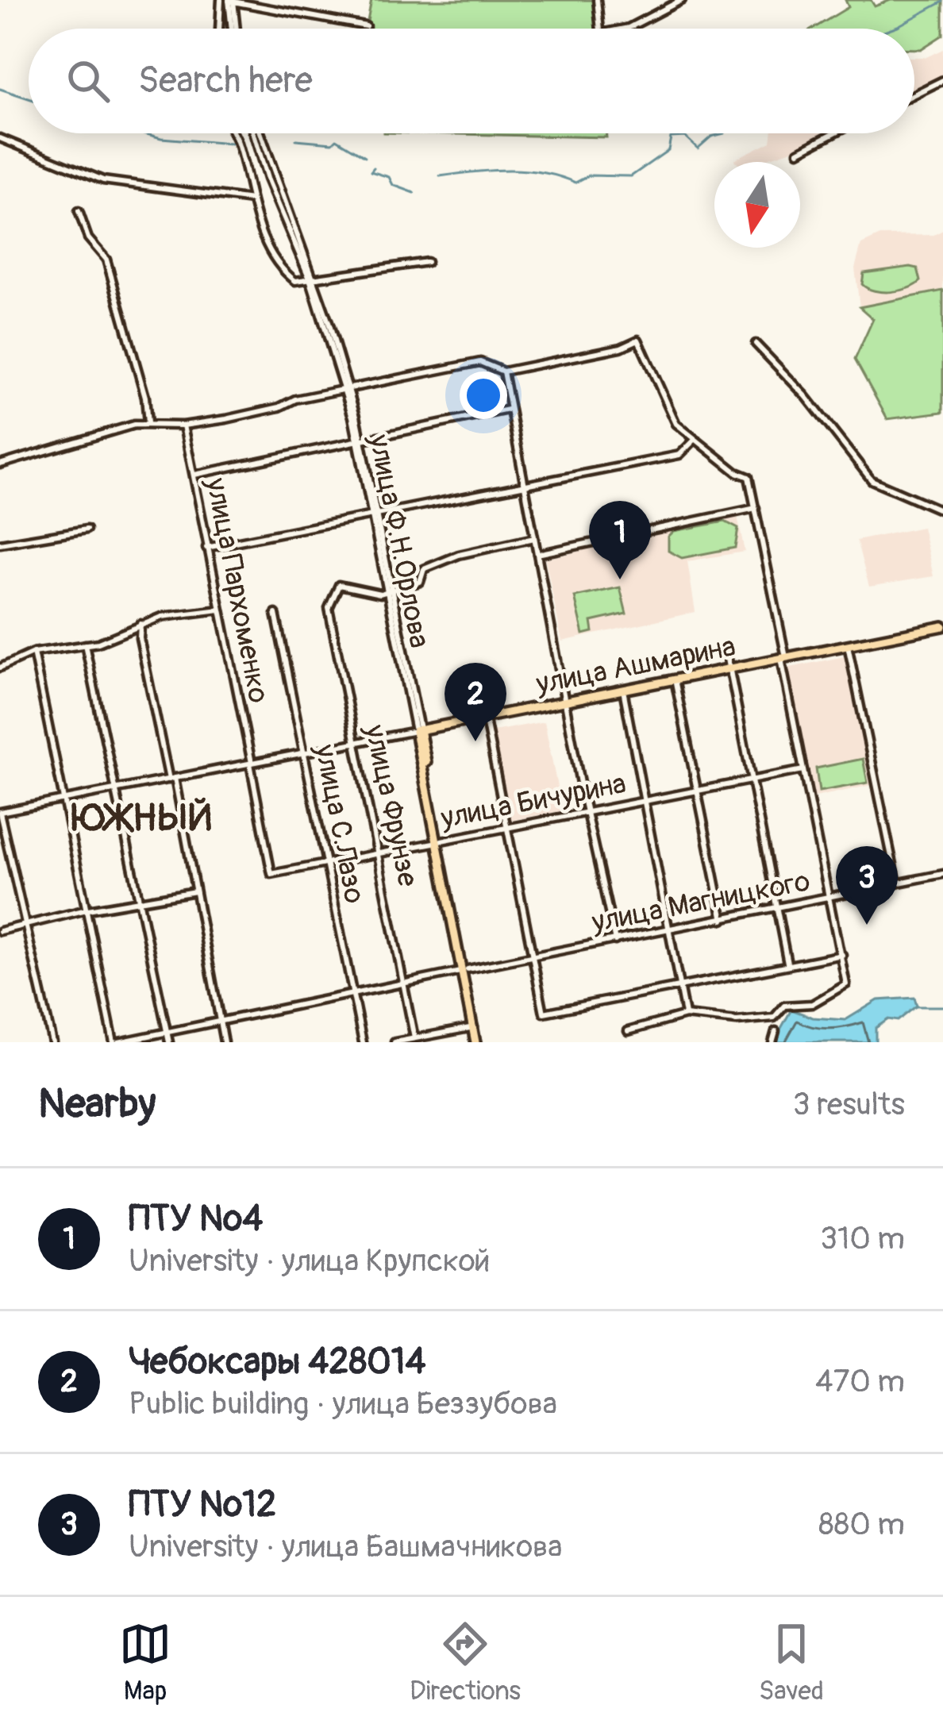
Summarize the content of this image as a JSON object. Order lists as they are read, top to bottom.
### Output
{
  "streets": {
    "main road": ["улица Ф.Н.Орлова", "улица Ашмарина"],
    "street": [
      "улица Пархоменко",
      "улица Бичурина",
      "улица Фрунзе",
      "улица С.Лазо",
      "улица Магницкого"
    ]
  },
  "crossings": [
    ["улица Ф.Н.Орлова", "улица Ашмарина"],
    ["улица Ф.Н.Орлова", "улица Бичурина"],
    ["улица Ф.Н.Орлова", "улица Фрунзе"],
    ["улица Ф.Н.Орлова", "улица Магницкого"],
    ["улица Пархоменко", "улица Ашмарина"],
    ["улица Пархоменко", "улица Бичурина"],
    ["улица Ашмарина", "улица Фрунзе"],
    ["улица Ашмарина", "улица С.Лазо"],
    ["улица Бичурина", "улица Фрунзе"],
    ["улица Бичурина", "улица С.Лазо"],
    ["улица Фрунзе", "улица Магницкого"],
    ["улица С.Лазо", "улица Магницкого"]
  ],
  "districts": ["ЮЖНЫЙ"],
  "north": "bottom",
  "page": {
    "search": "Search here",
    "pins": ["1", "2", "3"],
    "heading": ["Nearby", "3 results"],
    "list": [
      {
        "mark": "1",
        "name": "ПТУ №4",
        "note": "University · улица Крупской",
        "value": "310 m"
      },
      {
        "mark": "2",
        "name": "Чебоксары 428014",
        "note": "Public building · улица Беззубова",
        "value": "470 m"
      },
      {
        "mark": "3",
        "name": "ПТУ №12",
        "note": "University · улица Башмачникова",
        "value": "880 m"
      }
    ],
    "nav": ["Map", "Directions", "Saved"]
  }
}
